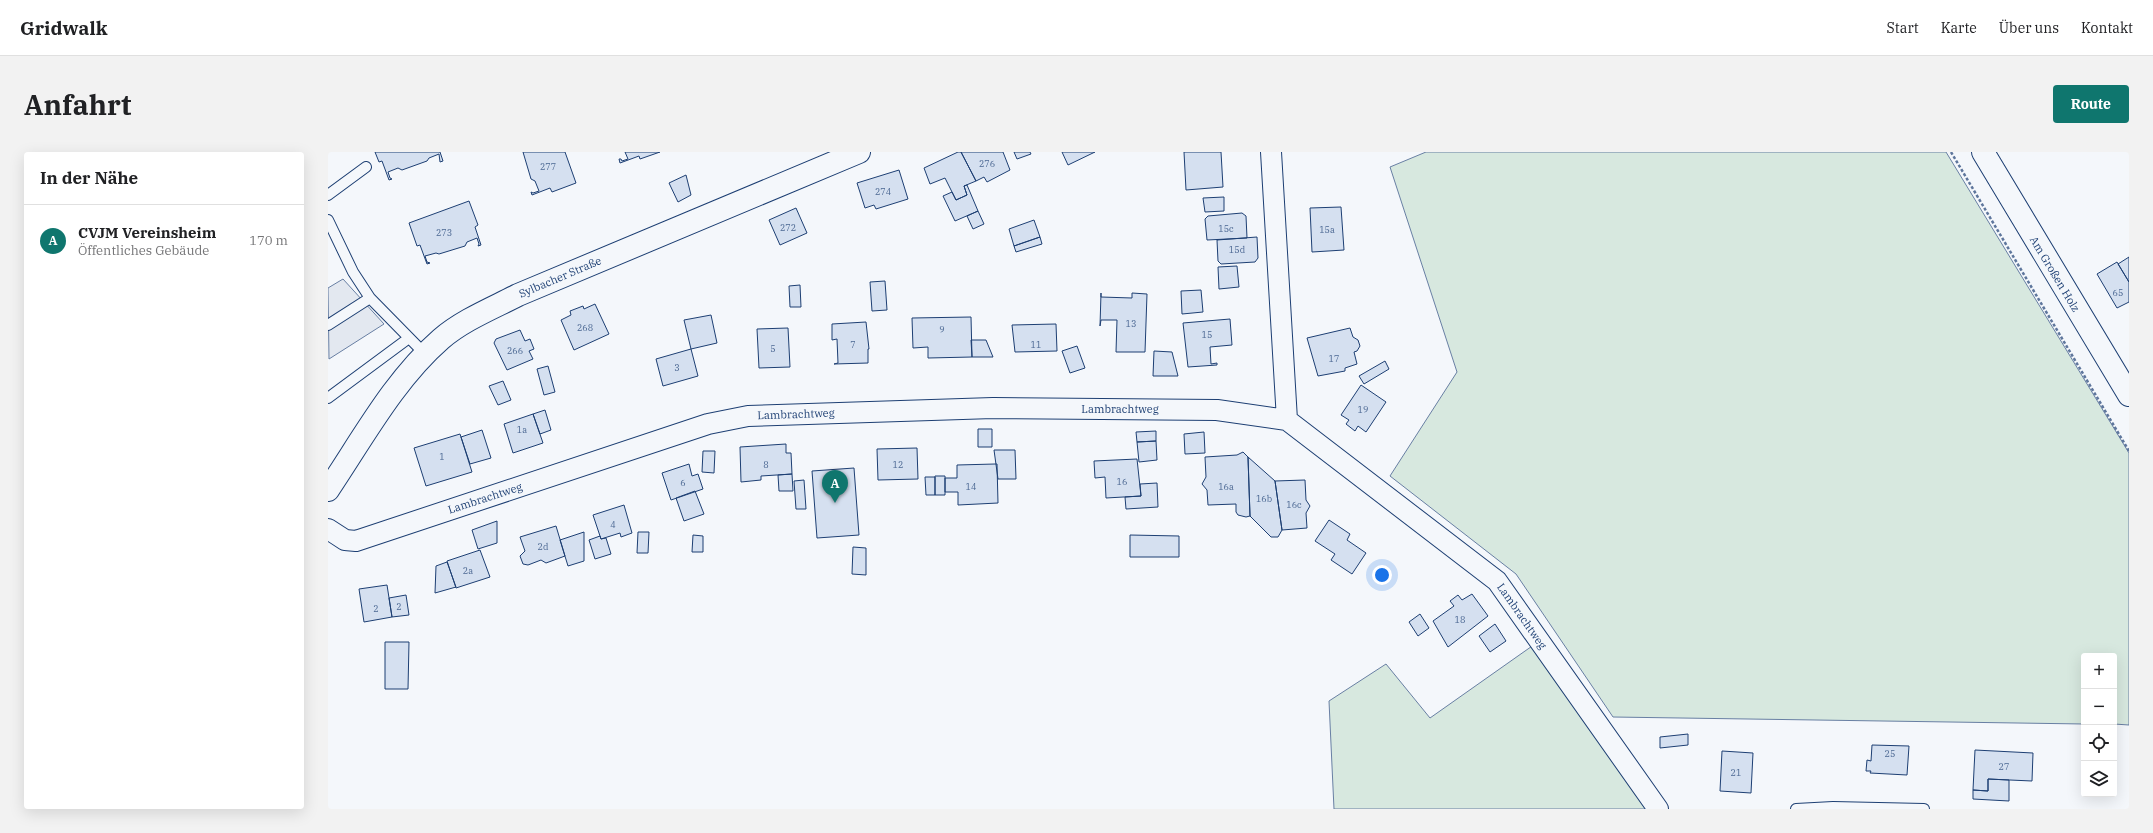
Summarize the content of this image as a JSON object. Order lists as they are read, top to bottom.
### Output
{
  "streets": {
    "main road": ["Am Großen Holz", "Sylbacher Straße"],
    "street": ["Lambrachtweg"]
  },
  "house_numbers": [
    "276",
    "277",
    "274",
    "272",
    "15c",
    "15a",
    "273",
    "15d",
    "65",
    "13",
    "268",
    "9",
    "15",
    "7",
    "11",
    "5",
    "266",
    "17",
    "3",
    "19",
    "1a",
    "1",
    "8",
    "12",
    "16",
    "6",
    "14",
    "16a",
    "16b",
    "16c",
    "4",
    "2d",
    "2a",
    "2",
    "2",
    "18",
    "25",
    "27",
    "21"
  ],
  "page": {
    "header": "Gridwalk",
    "nav": [
      "Start",
      "Karte",
      "Über uns",
      "Kontakt"
    ],
    "buttons": "Route",
    "title": "Anfahrt",
    "heading": "In der Nähe",
    "list": [
      {
        "mark": "A",
        "name": "CVJM Vereinsheim",
        "note": "Öffentliches Gebäude",
        "value": "170 m"
      }
    ],
    "pins": "A",
    "map_buttons": ["+", "−"]
  }
}
